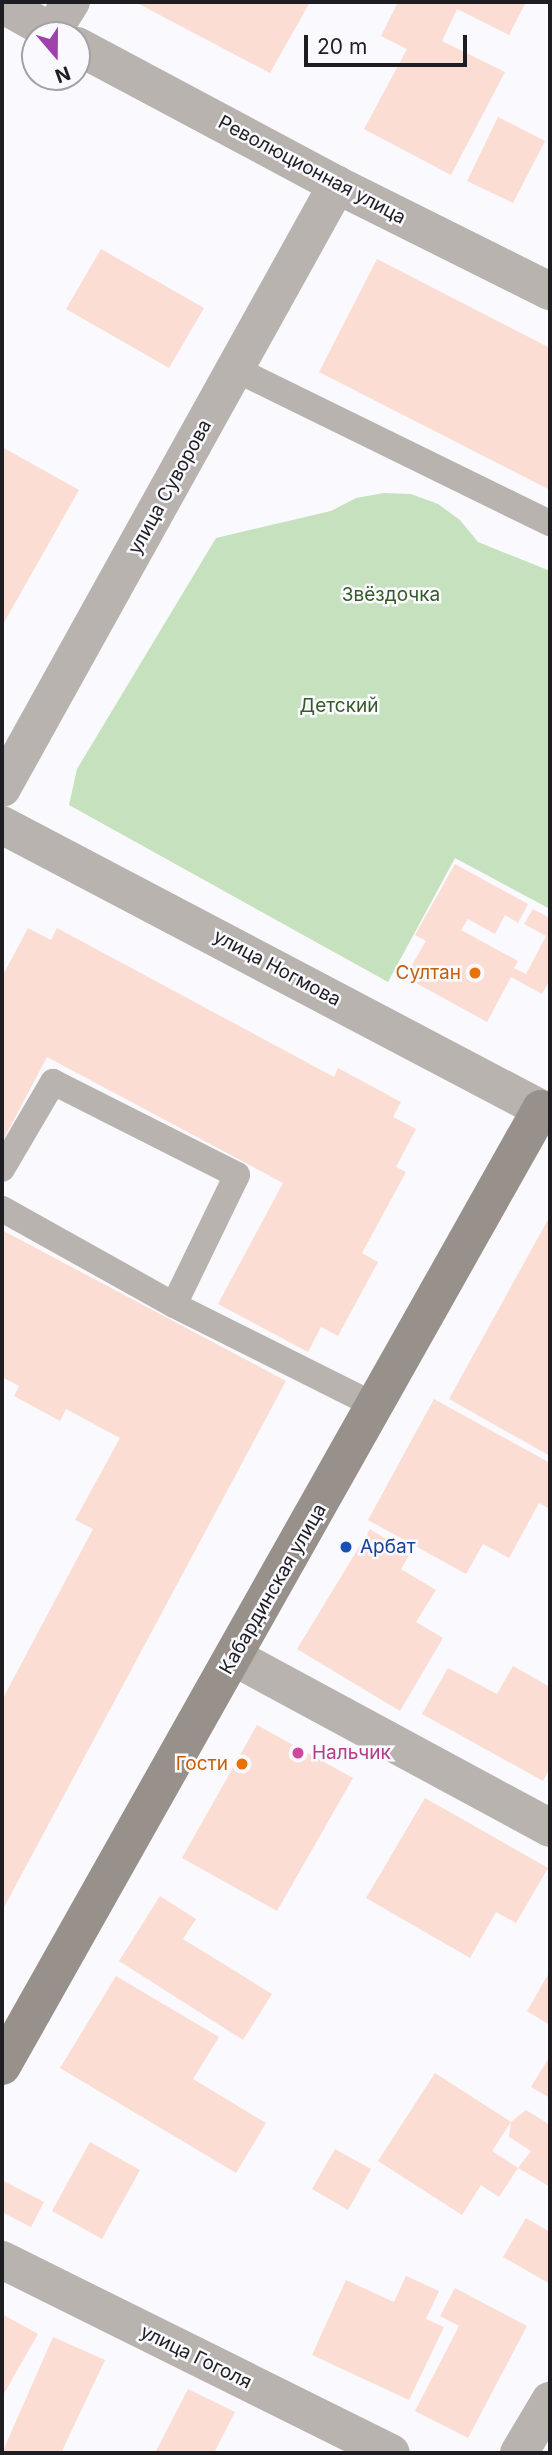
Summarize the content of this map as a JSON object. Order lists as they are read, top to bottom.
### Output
{
  "streets": {
    "street": [
      "Революционная улица",
      "улица Суворова",
      "улица Ногмова",
      "Кабардинская улица",
      "улица Гоголя"
    ]
  },
  "crossings": [
    ["Революционная улица", "улица Суворова"],
    ["улица Ногмова", "Кабардинская улица"]
  ],
  "parks": ["Звёздочка", "Детский"],
  "places": [
    "Султан",
    "Арбат",
    "Нальчик",
    "Гости"
  ],
  "scale_bar": "20 m",
  "north": "bottom"
}
